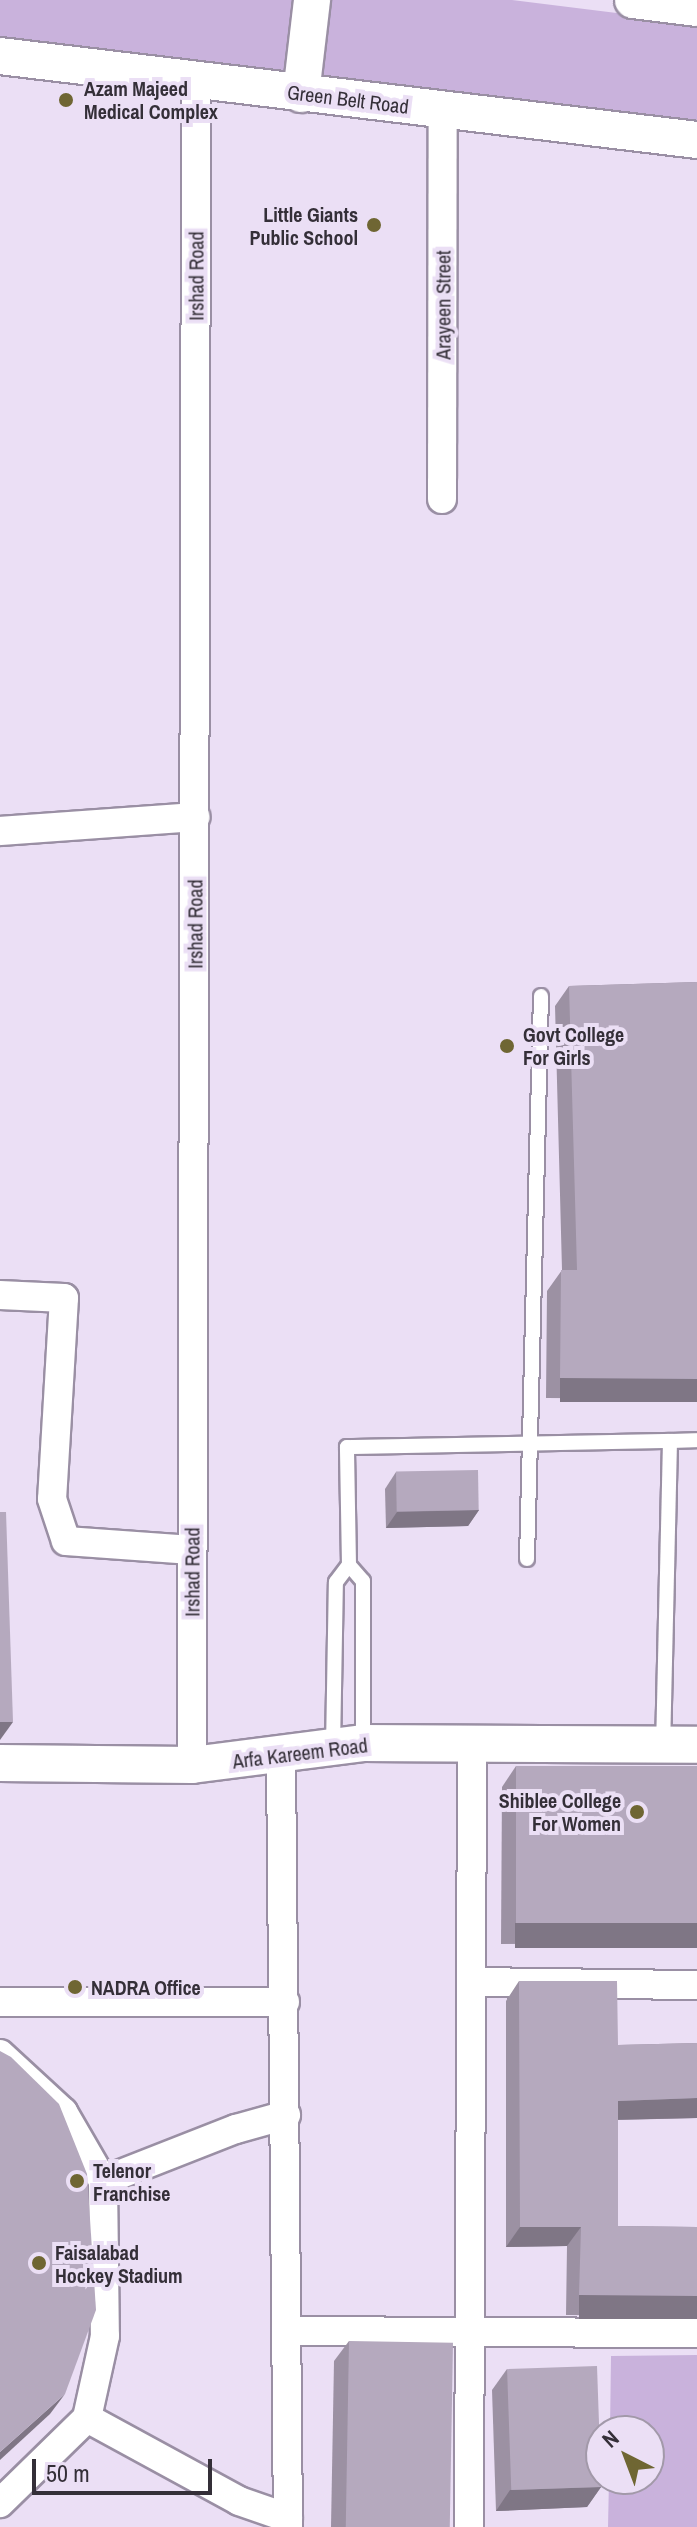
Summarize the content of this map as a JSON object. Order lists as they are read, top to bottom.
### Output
{
  "streets": {
    "street": [
      "Green Belt Road",
      "Irshad Road",
      "Arayeen Street",
      "Arfa Kareem Road"
    ]
  },
  "crossings": [
    ["Green Belt Road", "Irshad Road"],
    ["Green Belt Road", "Arayeen Street"],
    ["Irshad Road", "Arfa Kareem Road"]
  ],
  "places": [
    "Azam Majeed Medical Complex",
    "Little Giants Public School",
    "Govt College For Girls",
    "Shiblee College For Women",
    "NADRA Office",
    "Telenor Franchise",
    "Faisalabad Hockey Stadium"
  ],
  "scale_bar": "50 m",
  "north": "top left"
}
